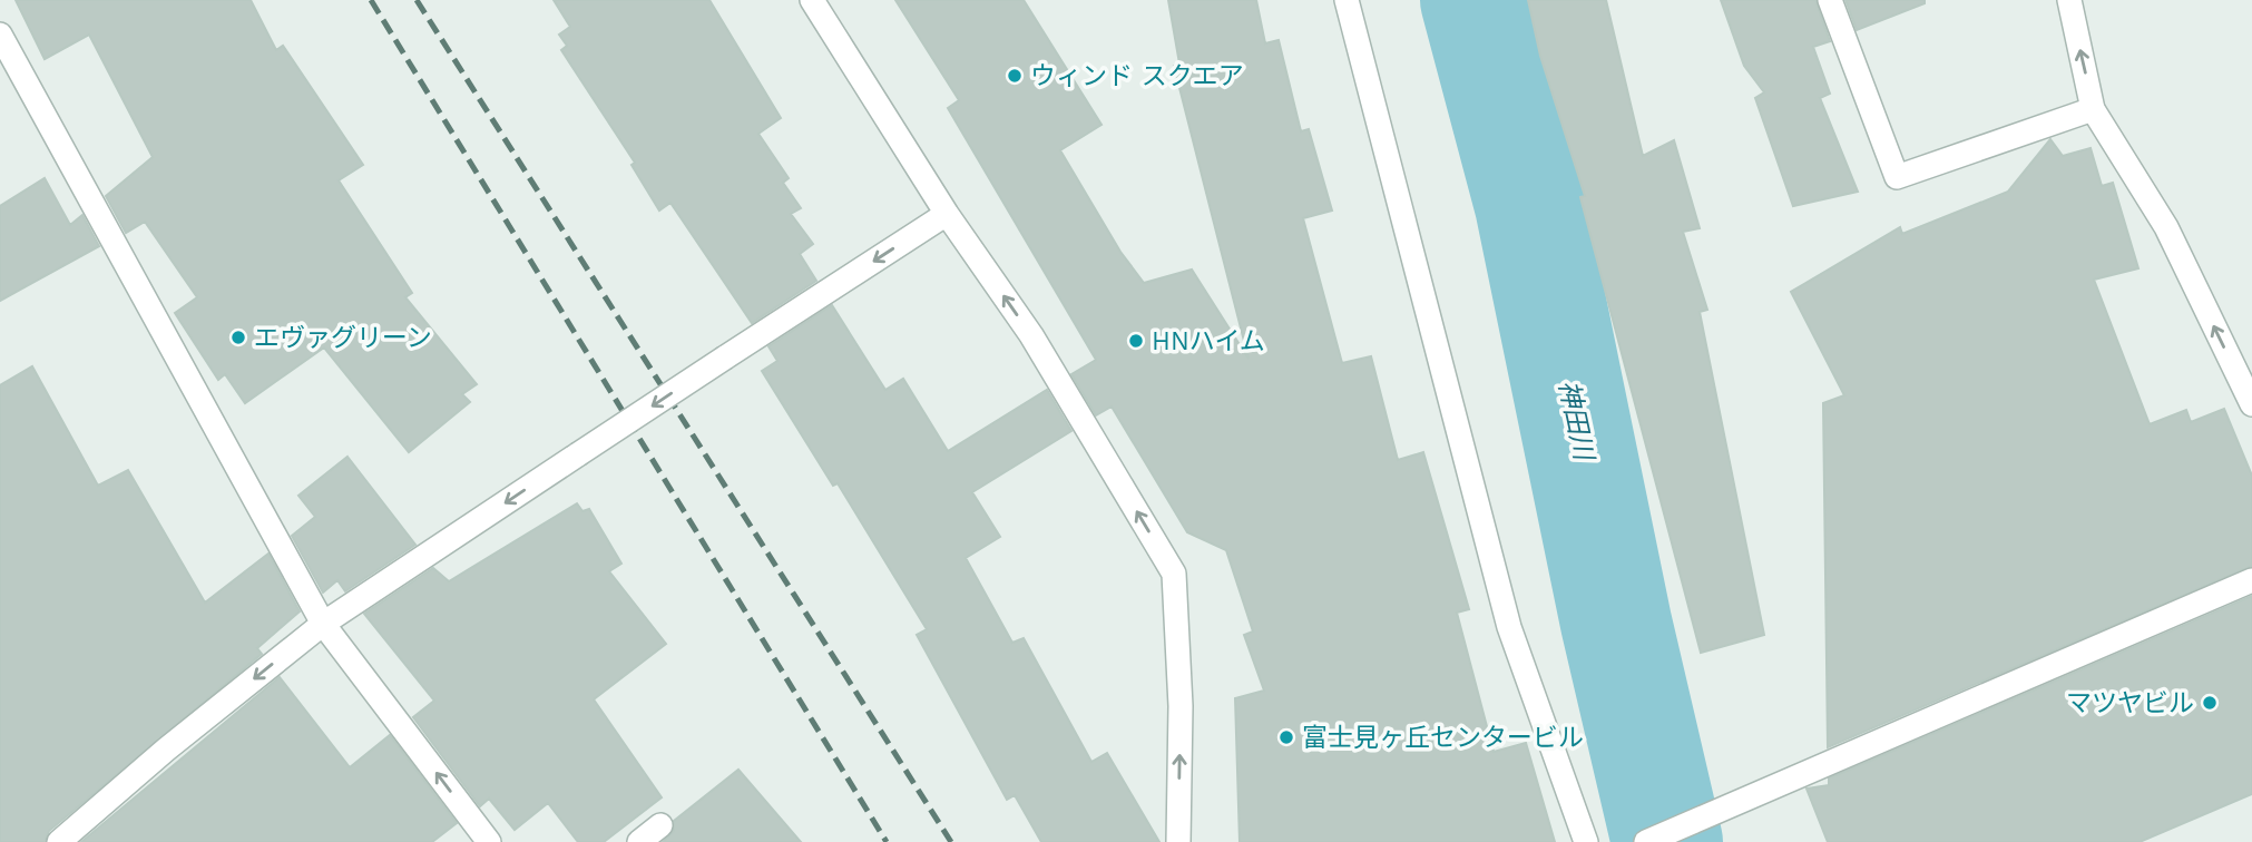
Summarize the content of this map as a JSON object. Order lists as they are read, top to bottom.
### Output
{
  "water": ["神田川"],
  "places": [
    "ウィンド スクエア",
    "エヴァグリーン",
    "HNハイム",
    "マツヤビル",
    "富士見ヶ丘センタービル"
  ]
}
